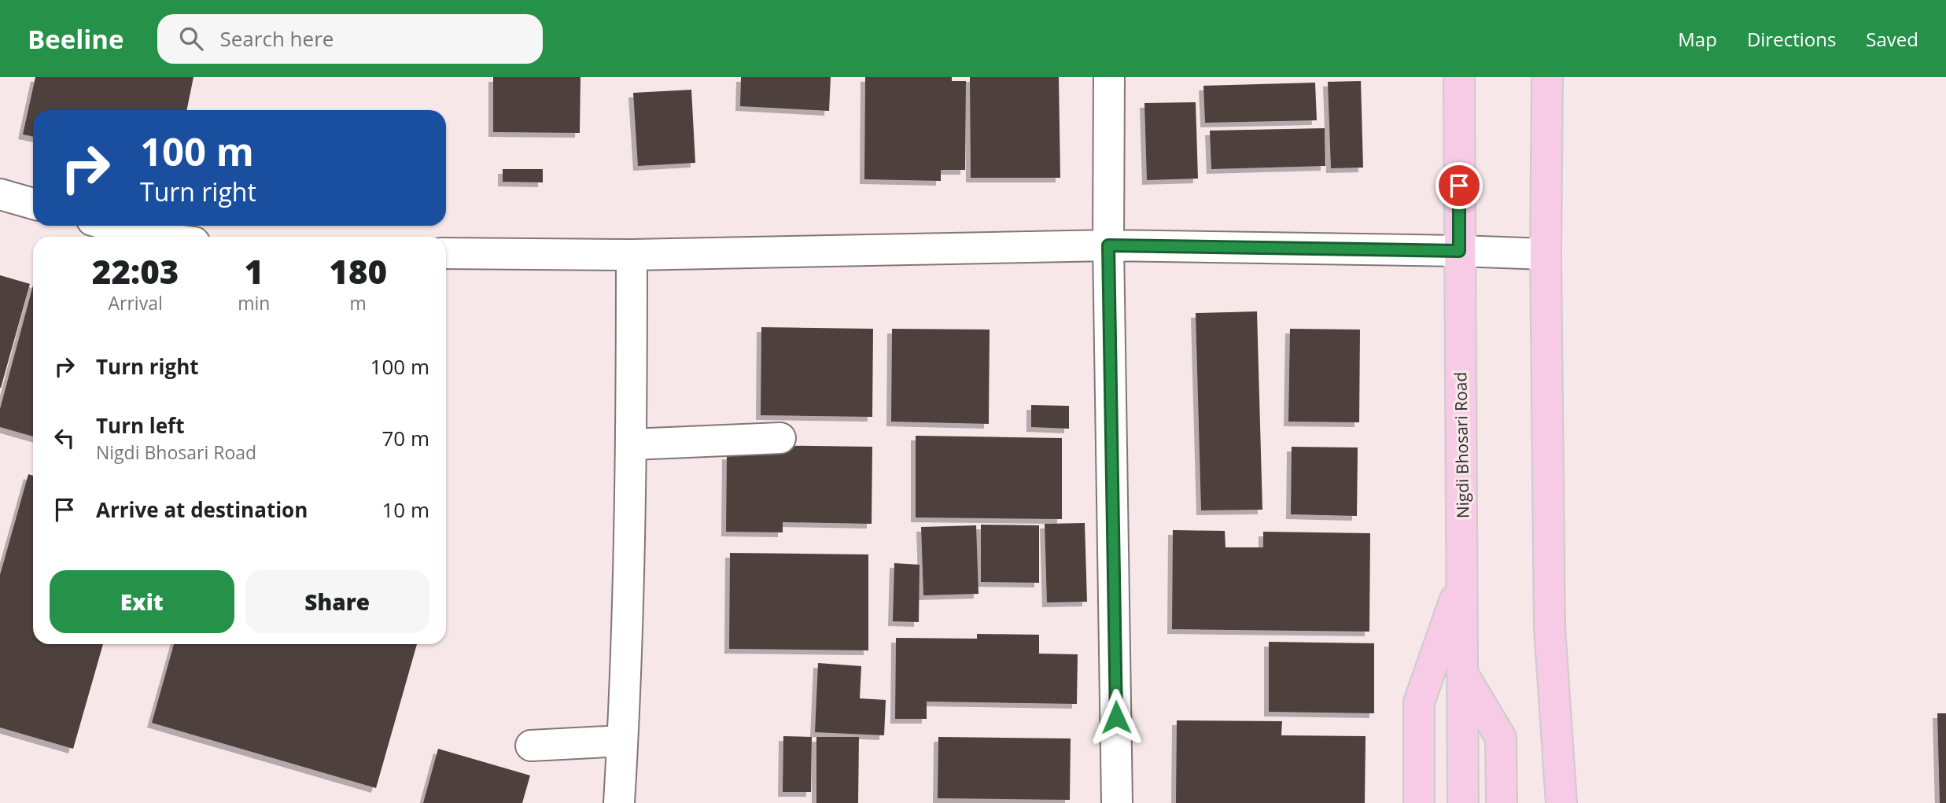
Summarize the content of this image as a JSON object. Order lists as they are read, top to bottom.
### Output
{
  "streets": {
    "main road": ["Nigdi Bhosari Road"]
  },
  "page": {
    "header": "Beeline",
    "search": "Search here",
    "nav": ["Map", "Directions", "Saved"],
    "turn": ["100 m", "Turn right"],
    "eta": [
      "22:03",
      "Arrival",
      "1",
      "min",
      "180",
      "m"
    ],
    "list": [
      {
        "name": "Turn right",
        "value": "100 m"
      },
      {
        "name": "Turn left",
        "note": "Nigdi Bhosari Road",
        "value": "70 m"
      },
      {
        "name": "Arrive at destination",
        "value": "10 m"
      }
    ],
    "buttons": ["Exit", "Share"]
  }
}
